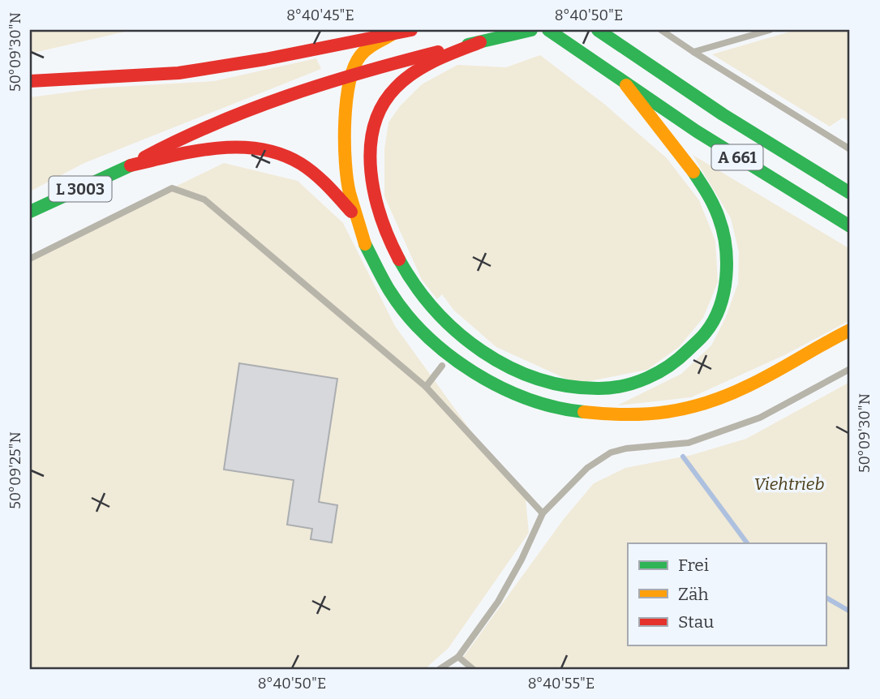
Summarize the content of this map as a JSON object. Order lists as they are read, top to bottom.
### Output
{
  "streets": {
    "main road": ["A 661", "L 3003"]
  },
  "parks": ["Viehtrieb"],
  "legend": ["Frei", "Zäh", "Stau"],
  "coordinates": [
    "8°40'45\"E",
    "8°40'50\"E",
    "50°09'30\"N",
    "50°09'25\"N",
    "8°40'55\"E"
  ]
}
